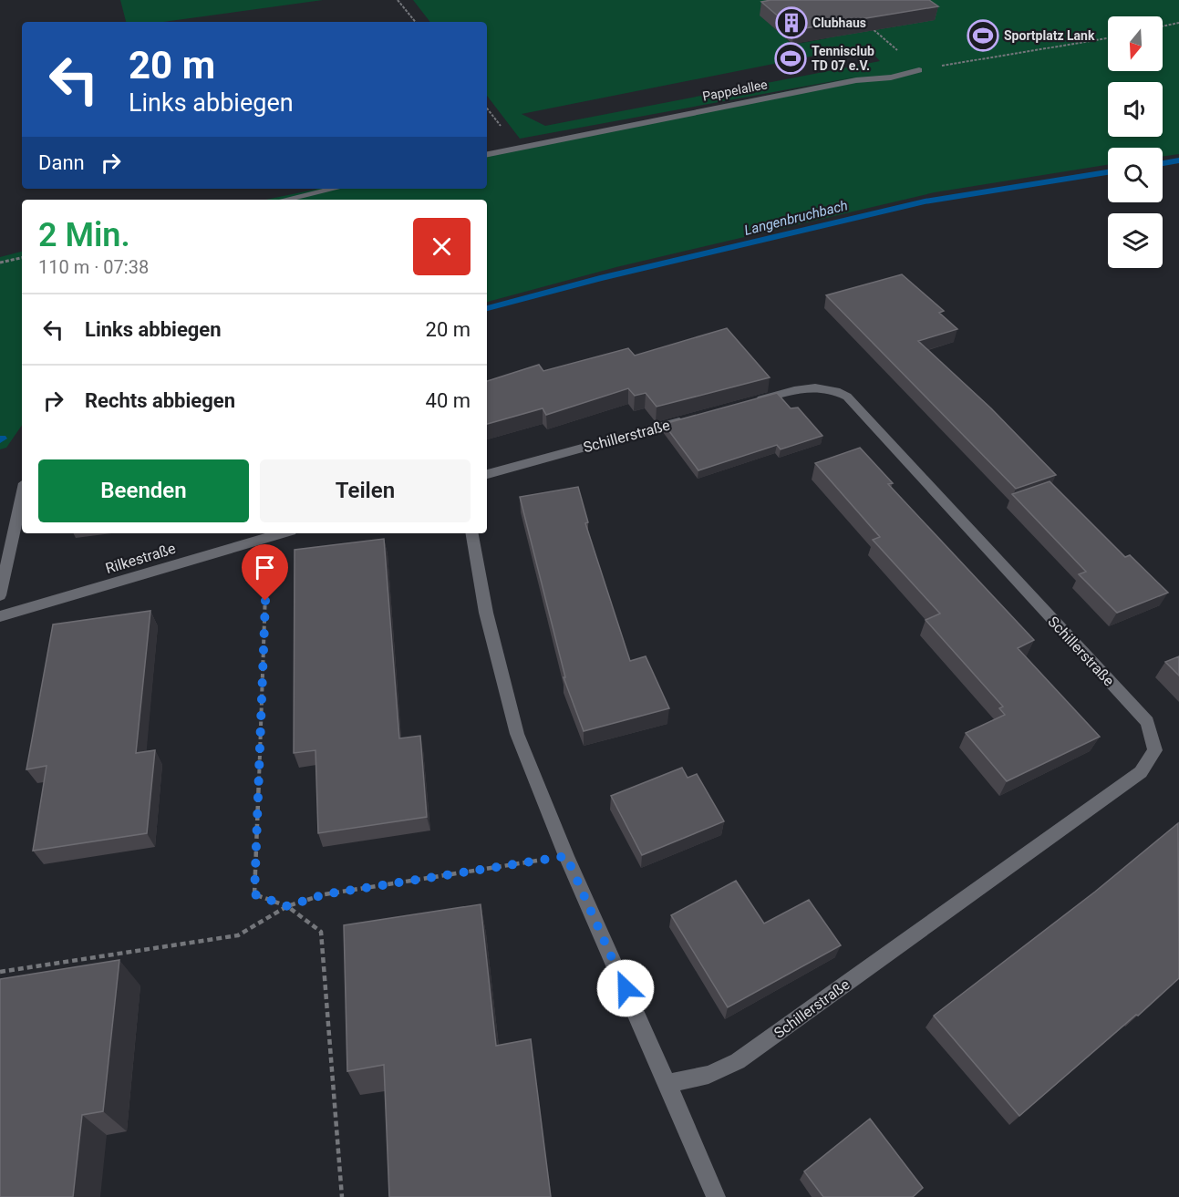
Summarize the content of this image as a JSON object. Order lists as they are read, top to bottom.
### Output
{
  "streets": {
    "street": ["Pappelallee", "Schillerstraße", "Rilkestraße"]
  },
  "water": ["Langenbruchbach"],
  "places": {
    "building": ["Clubhaus"],
    "sports": ["Sportplatz Lank", "Tennisclub TD 07 e.V."]
  },
  "north": "bottom",
  "page": {
    "turn": ["20 m", "Links abbiegen"],
    "then": "Dann",
    "heading": ["2 Min.", "110 m · 07:38"],
    "list": [
      {
        "name": "Links abbiegen",
        "value": "20 m"
      },
      {
        "name": "Rechts abbiegen",
        "value": "40 m"
      }
    ],
    "buttons": ["Beenden", "Teilen"]
  }
}
